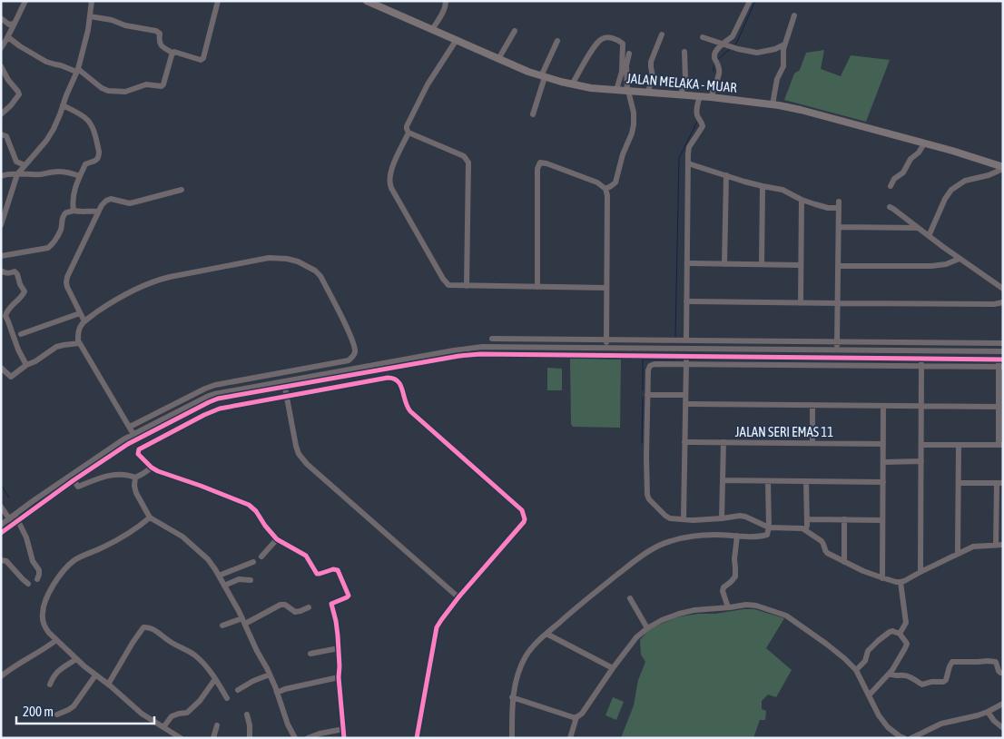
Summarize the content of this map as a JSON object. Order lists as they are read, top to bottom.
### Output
{
  "streets": {
    "main road": ["JALAN MELAKA - MUAR"],
    "street": ["JALAN SERI EMAS 11"]
  },
  "scale_bar": "200 m"
}
